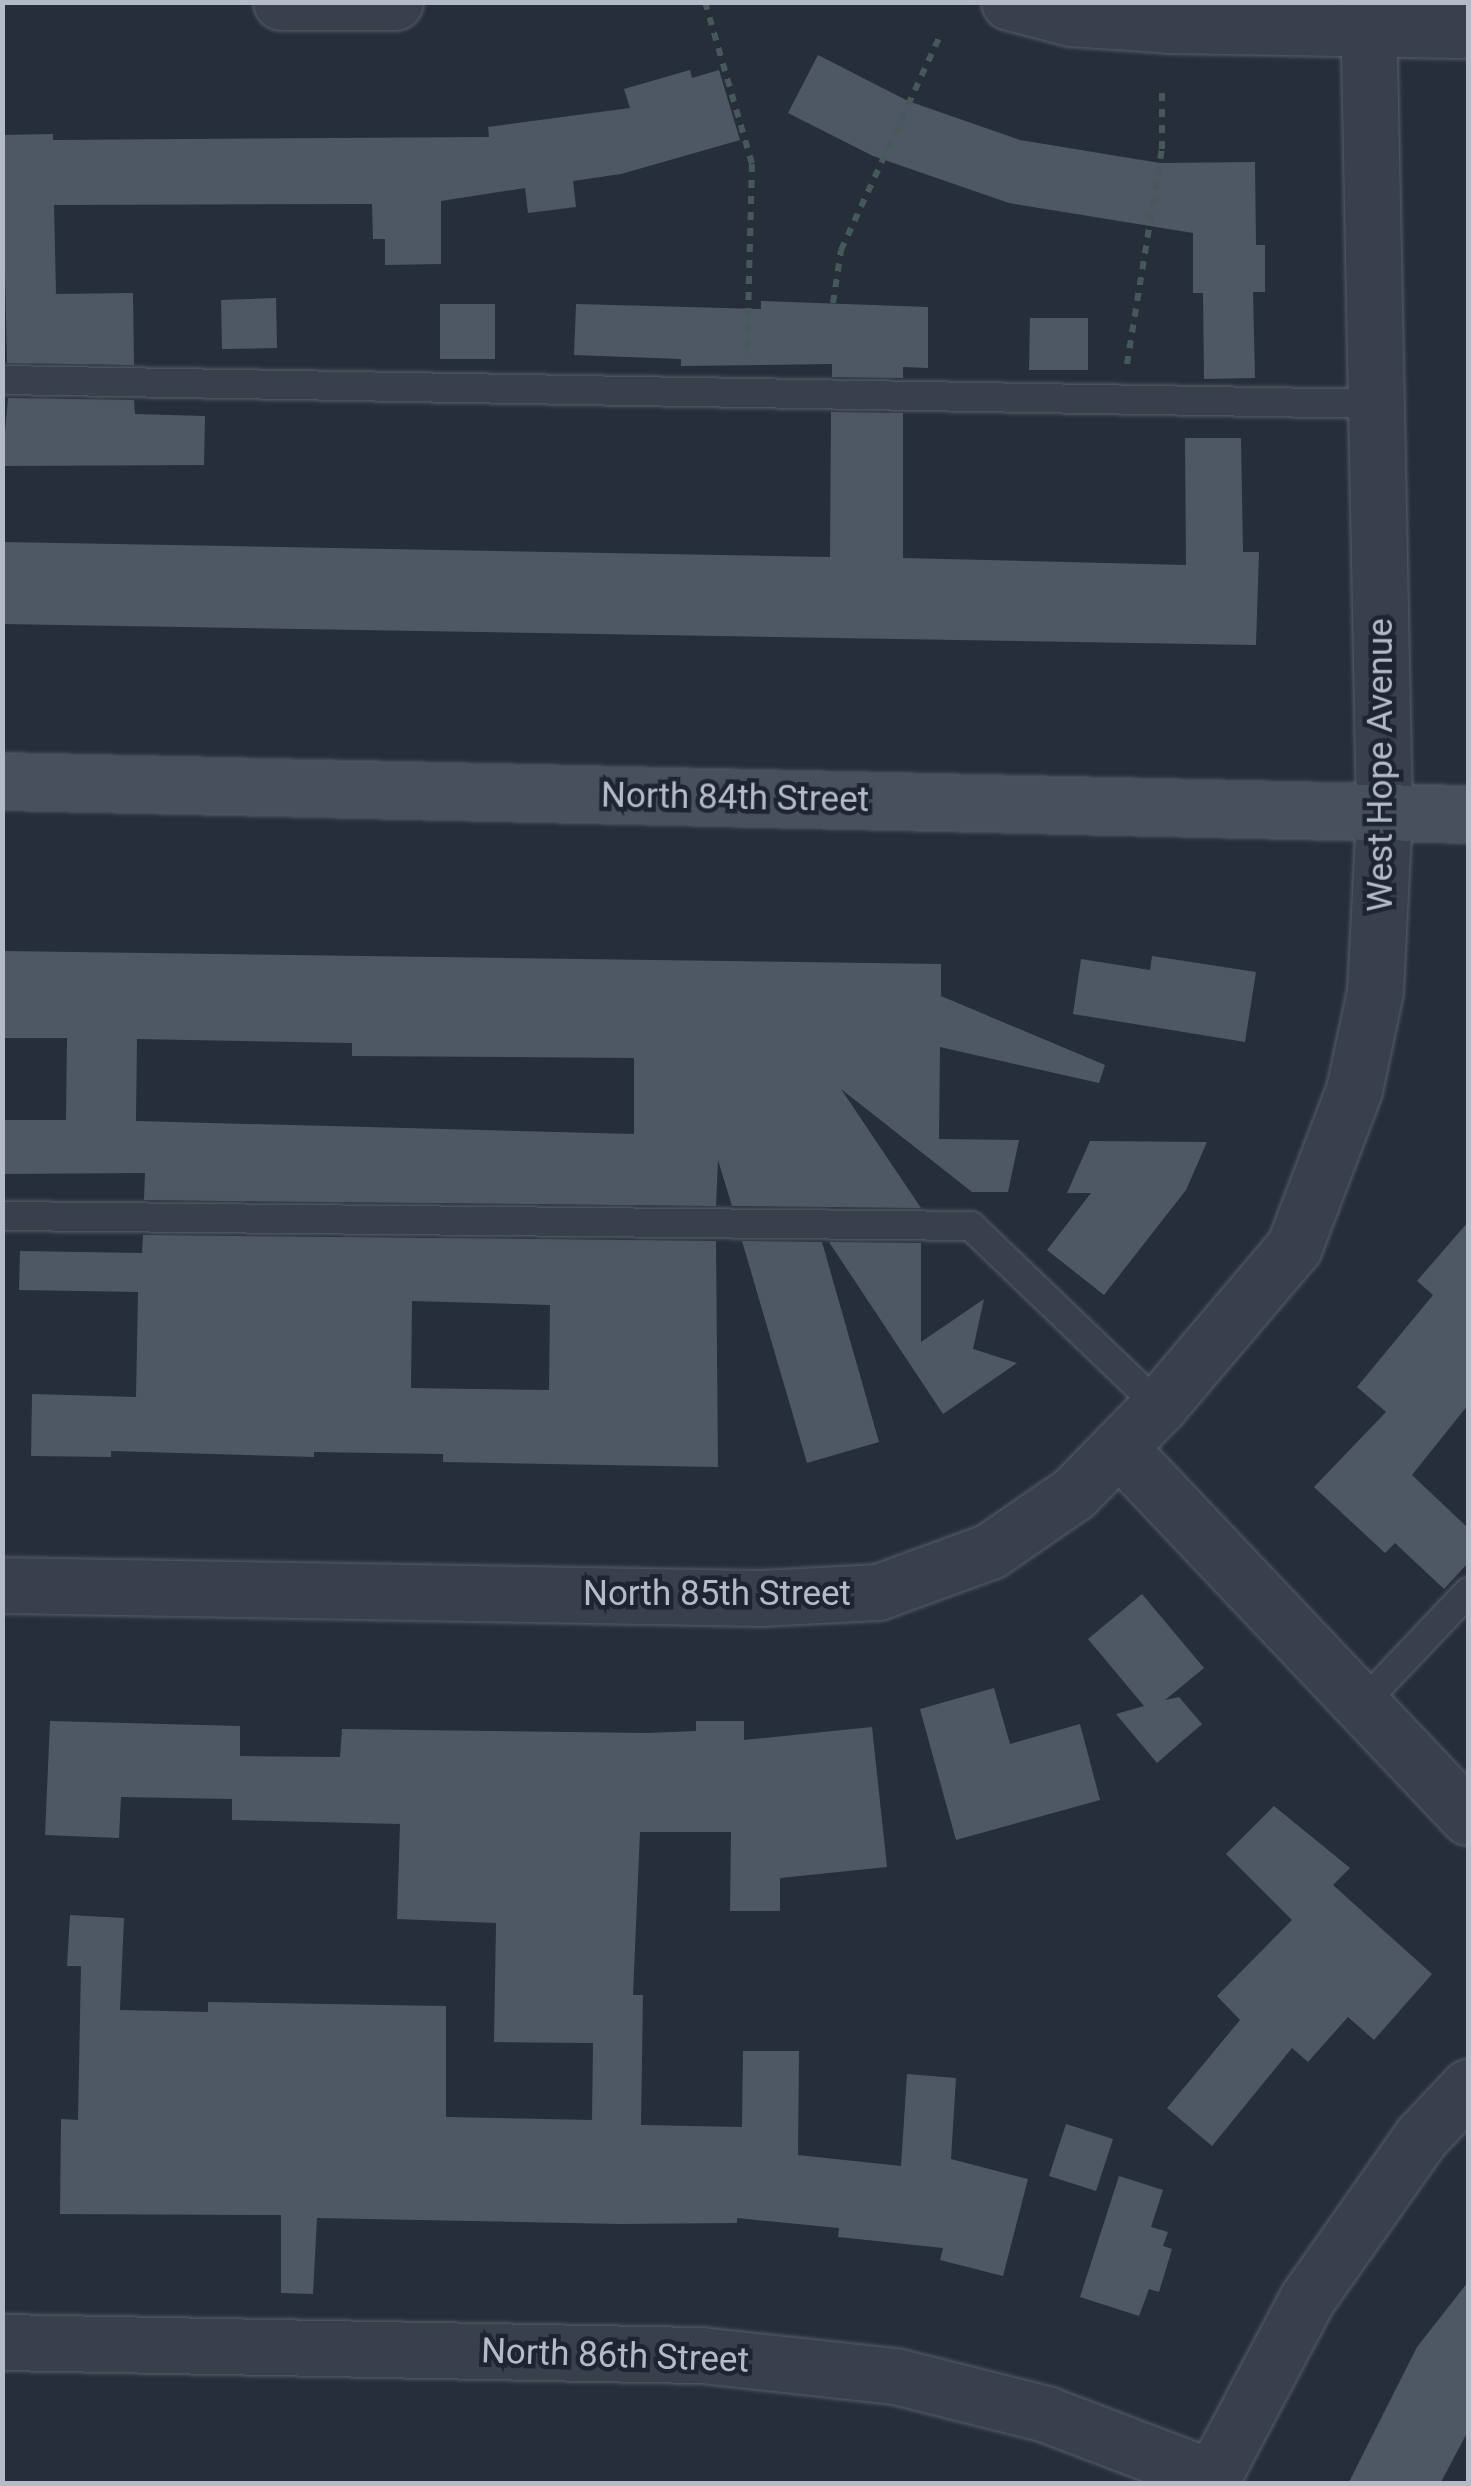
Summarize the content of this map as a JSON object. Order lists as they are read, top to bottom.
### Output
{
  "streets": {
    "street": [
      "West Hope Avenue",
      "North 84th Street",
      "North 85th Street",
      "North 86th Street"
    ]
  },
  "crossings": [
    ["West Hope Avenue", "North 84th Street"],
    ["West Hope Avenue", "North 85th Street"]
  ]
}
